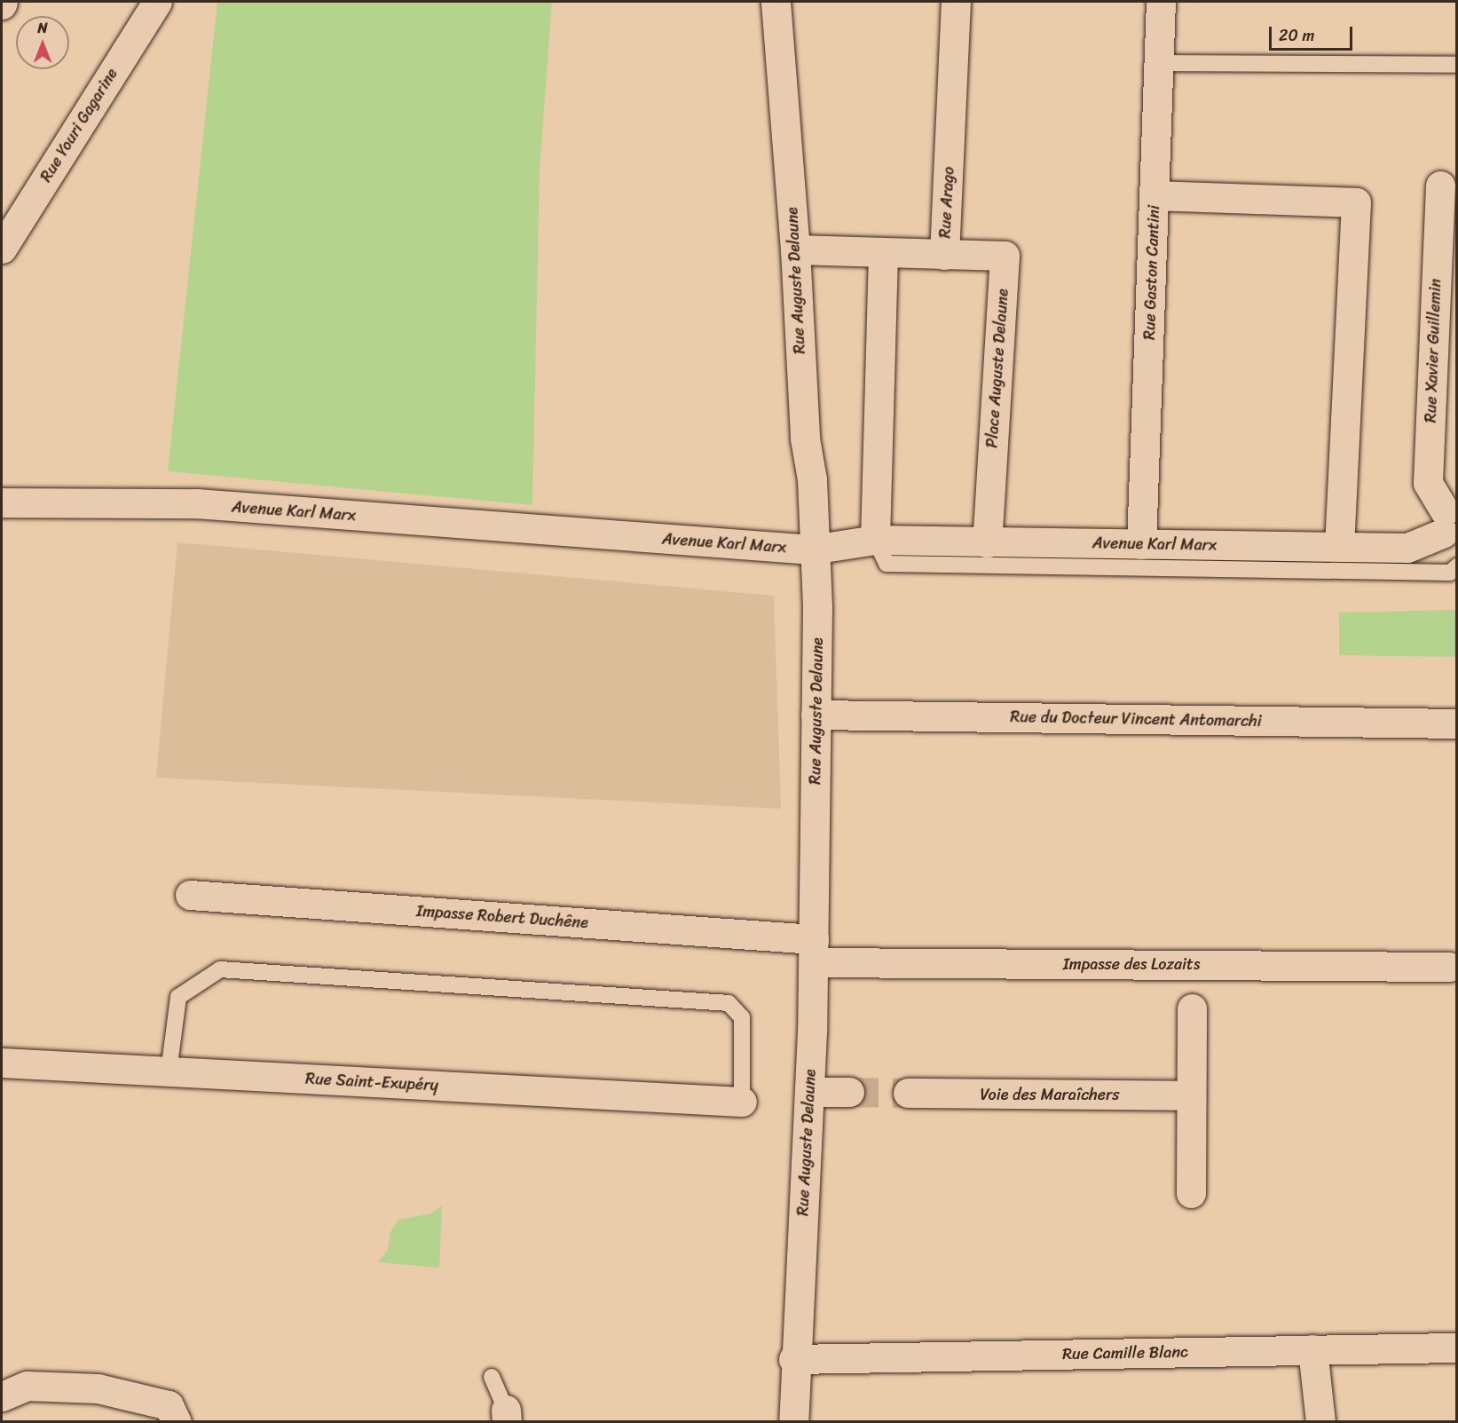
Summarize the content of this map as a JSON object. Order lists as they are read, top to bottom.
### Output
{
  "streets": {
    "street": [
      "Rue Youri Gagarine",
      "Rue Arago",
      "Rue Gaston Cantini",
      "Rue Auguste Delaune",
      "Rue Xavier Guillemin",
      "Place Auguste Delaune",
      "Avenue Karl Marx",
      "Rue du Docteur Vincent Antomarchi",
      "Impasse Robert Duchêne",
      "Impasse des Lozaits",
      "Rue Saint-Exupéry",
      "Voie des Maraîchers",
      "Rue Camille Blanc"
    ]
  },
  "crossings": [
    ["Rue Arago", "Rue Auguste Delaune"],
    ["Rue Arago", "Place Auguste Delaune"],
    ["Rue Gaston Cantini", "Avenue Karl Marx"],
    ["Rue Auguste Delaune", "Avenue Karl Marx"],
    ["Rue Auguste Delaune", "Rue du Docteur Vincent Antomarchi"],
    ["Rue Auguste Delaune", "Impasse Robert Duchêne"],
    ["Rue Auguste Delaune", "Impasse des Lozaits"],
    ["Rue Auguste Delaune", "Rue Camille Blanc"],
    ["Rue Xavier Guillemin", "Avenue Karl Marx"],
    ["Place Auguste Delaune", "Avenue Karl Marx"],
    ["Impasse Robert Duchêne", "Impasse des Lozaits"]
  ],
  "scale_bar": "20 m",
  "north": "top"
}
